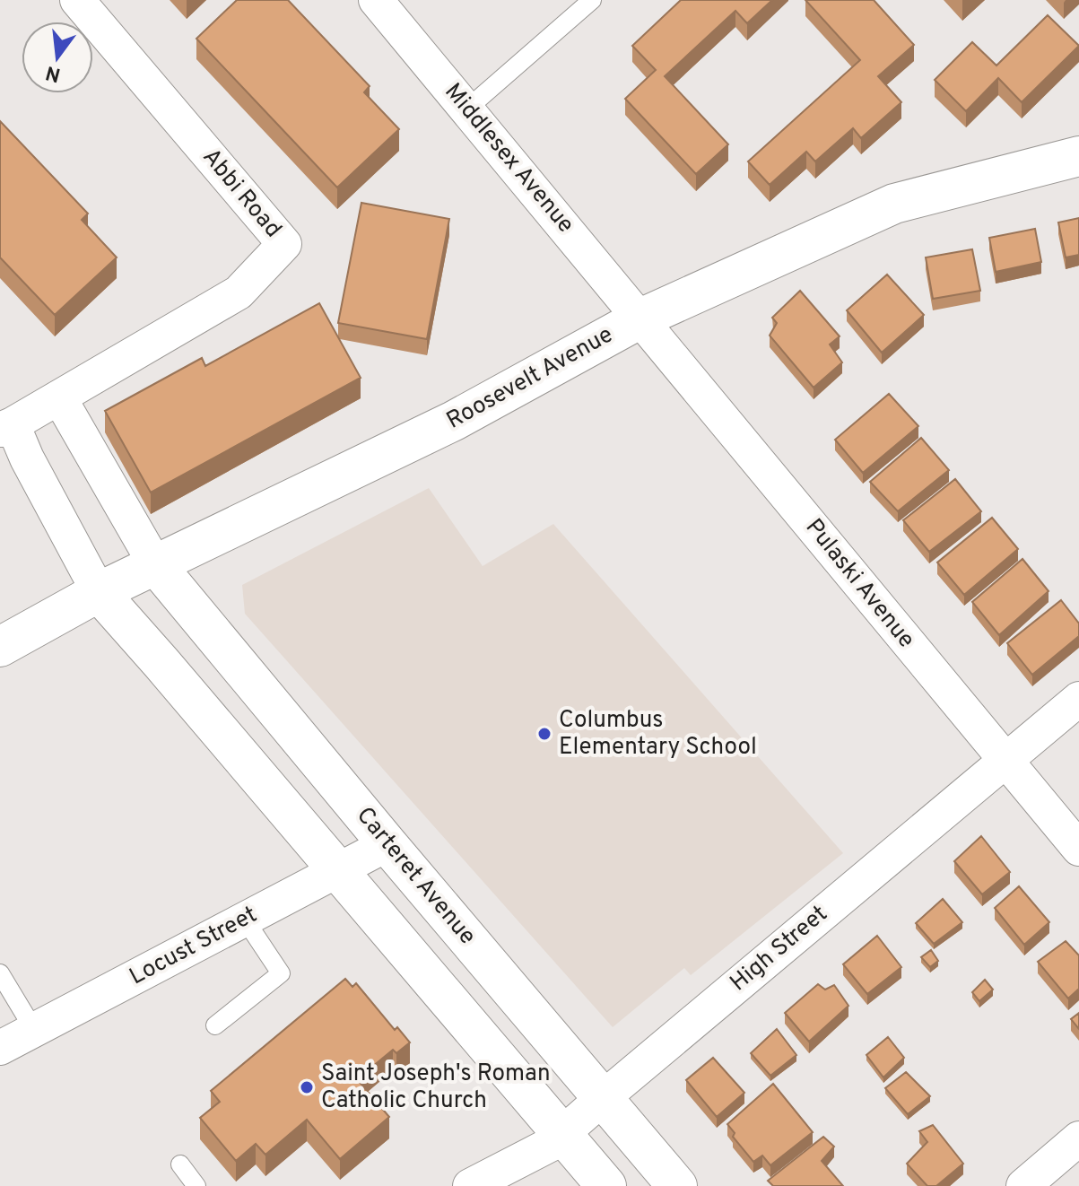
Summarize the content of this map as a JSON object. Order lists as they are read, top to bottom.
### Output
{
  "streets": {
    "street": [
      "Middlesex Avenue",
      "Abbi Road",
      "Roosevelt Avenue",
      "Pulaski Avenue",
      "Carteret Avenue",
      "Locust Street",
      "High Street"
    ]
  },
  "crossings": [
    ["Middlesex Avenue", "Roosevelt Avenue"],
    ["Middlesex Avenue", "Pulaski Avenue"],
    ["Abbi Road", "Roosevelt Avenue"],
    ["Roosevelt Avenue", "Pulaski Avenue"],
    ["Roosevelt Avenue", "Carteret Avenue"],
    ["Pulaski Avenue", "High Street"],
    ["Carteret Avenue", "Locust Street"],
    ["Carteret Avenue", "High Street"]
  ],
  "places": ["Columbus Elementary School", "Saint Joseph's Roman Catholic Church"],
  "north": "bottom"
}
